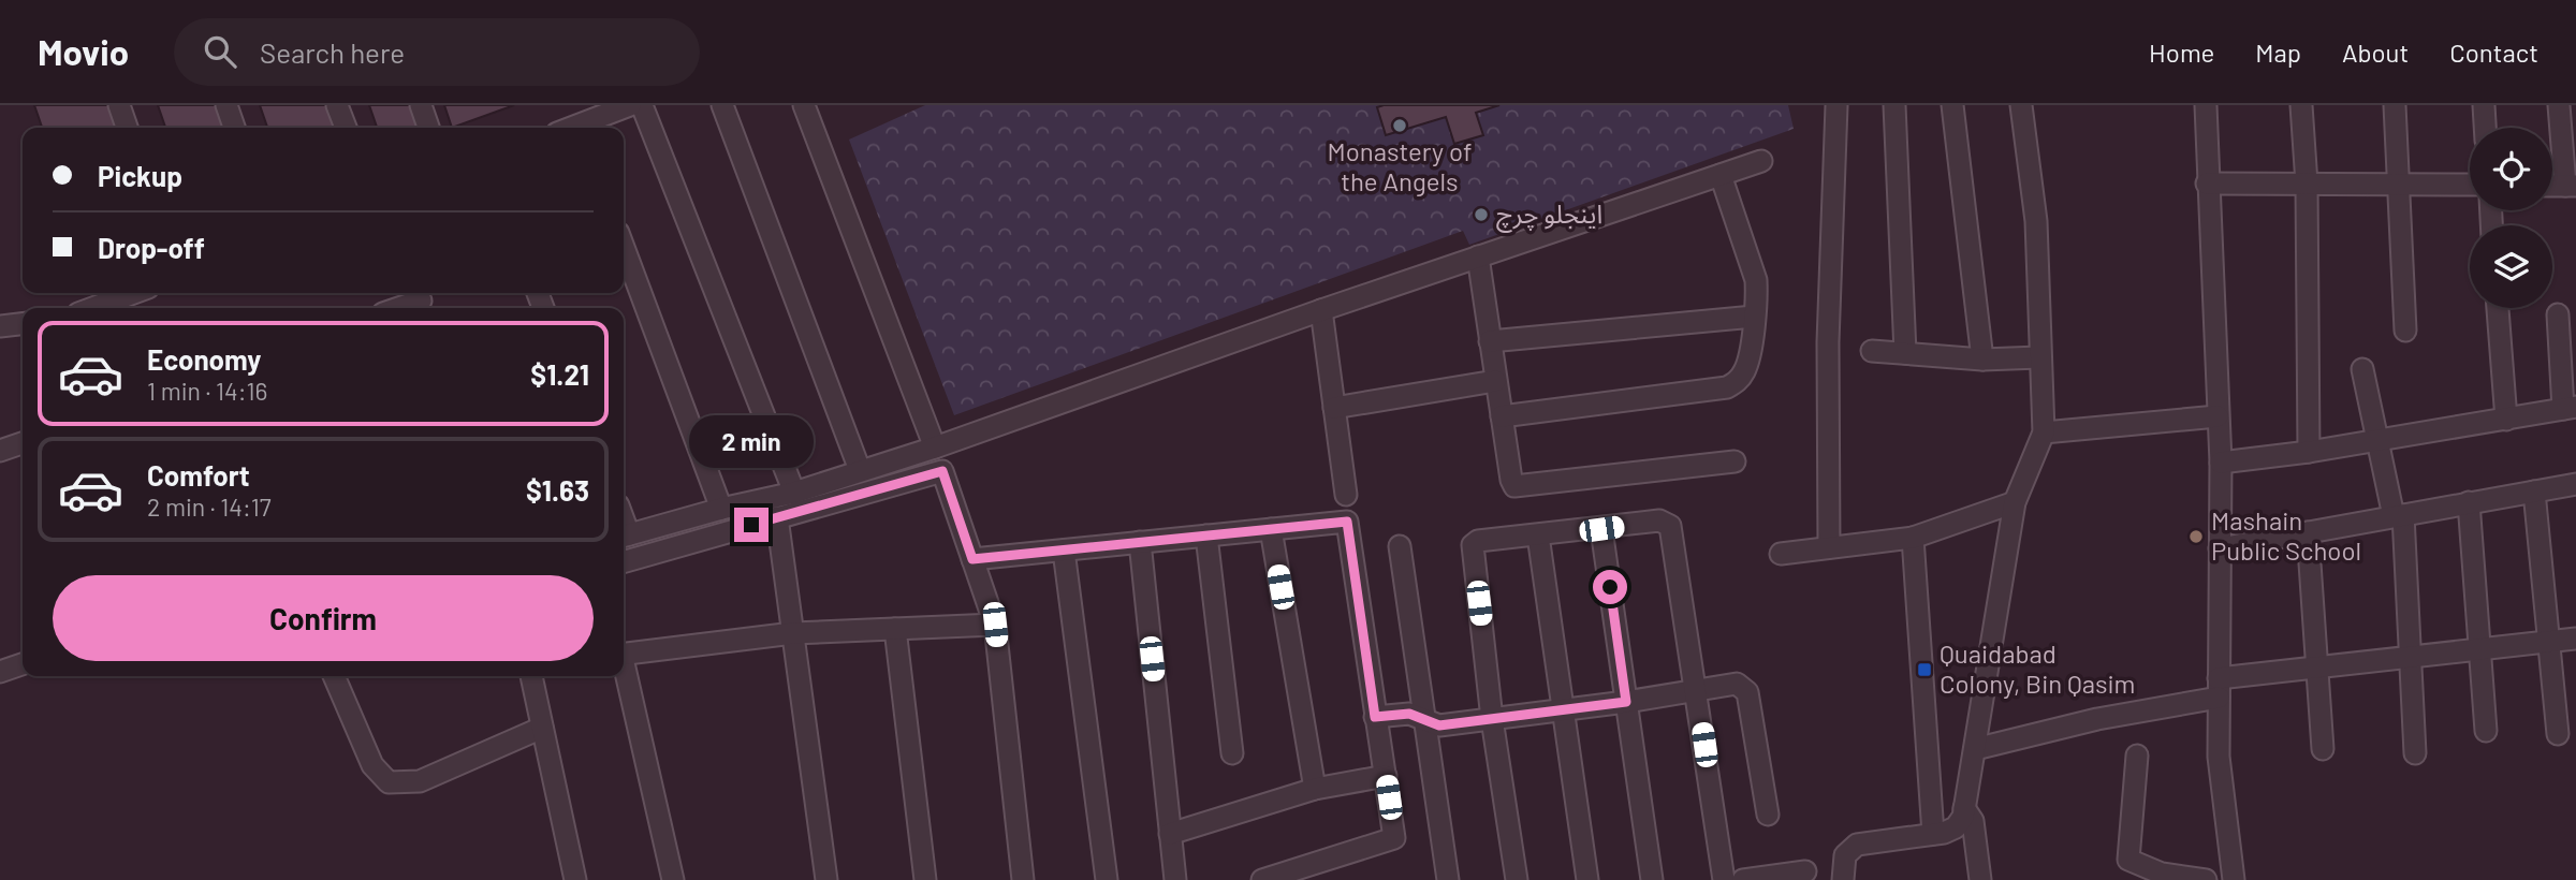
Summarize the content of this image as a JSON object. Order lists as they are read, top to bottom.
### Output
{
  "places": {
    "other": ["Monastery of the Angels", "اینجلو چرچ", "Mashain Public School"],
    "transit": ["Quaidabad Colony, Bin Qasim"]
  },
  "page": {
    "header": "Movio",
    "search": "Search here",
    "nav": [
      "Home",
      "Map",
      "About",
      "Contact"
    ],
    "banner": ["Pickup", "Drop-off"],
    "list": [
      {
        "name": "Economy",
        "note": "1 min · 14:16",
        "value": "$1.21"
      },
      {
        "name": "Comfort",
        "note": "2 min · 14:17",
        "value": "$1.63"
      }
    ],
    "bubble": "2 min",
    "buttons": "Confirm"
  }
}
